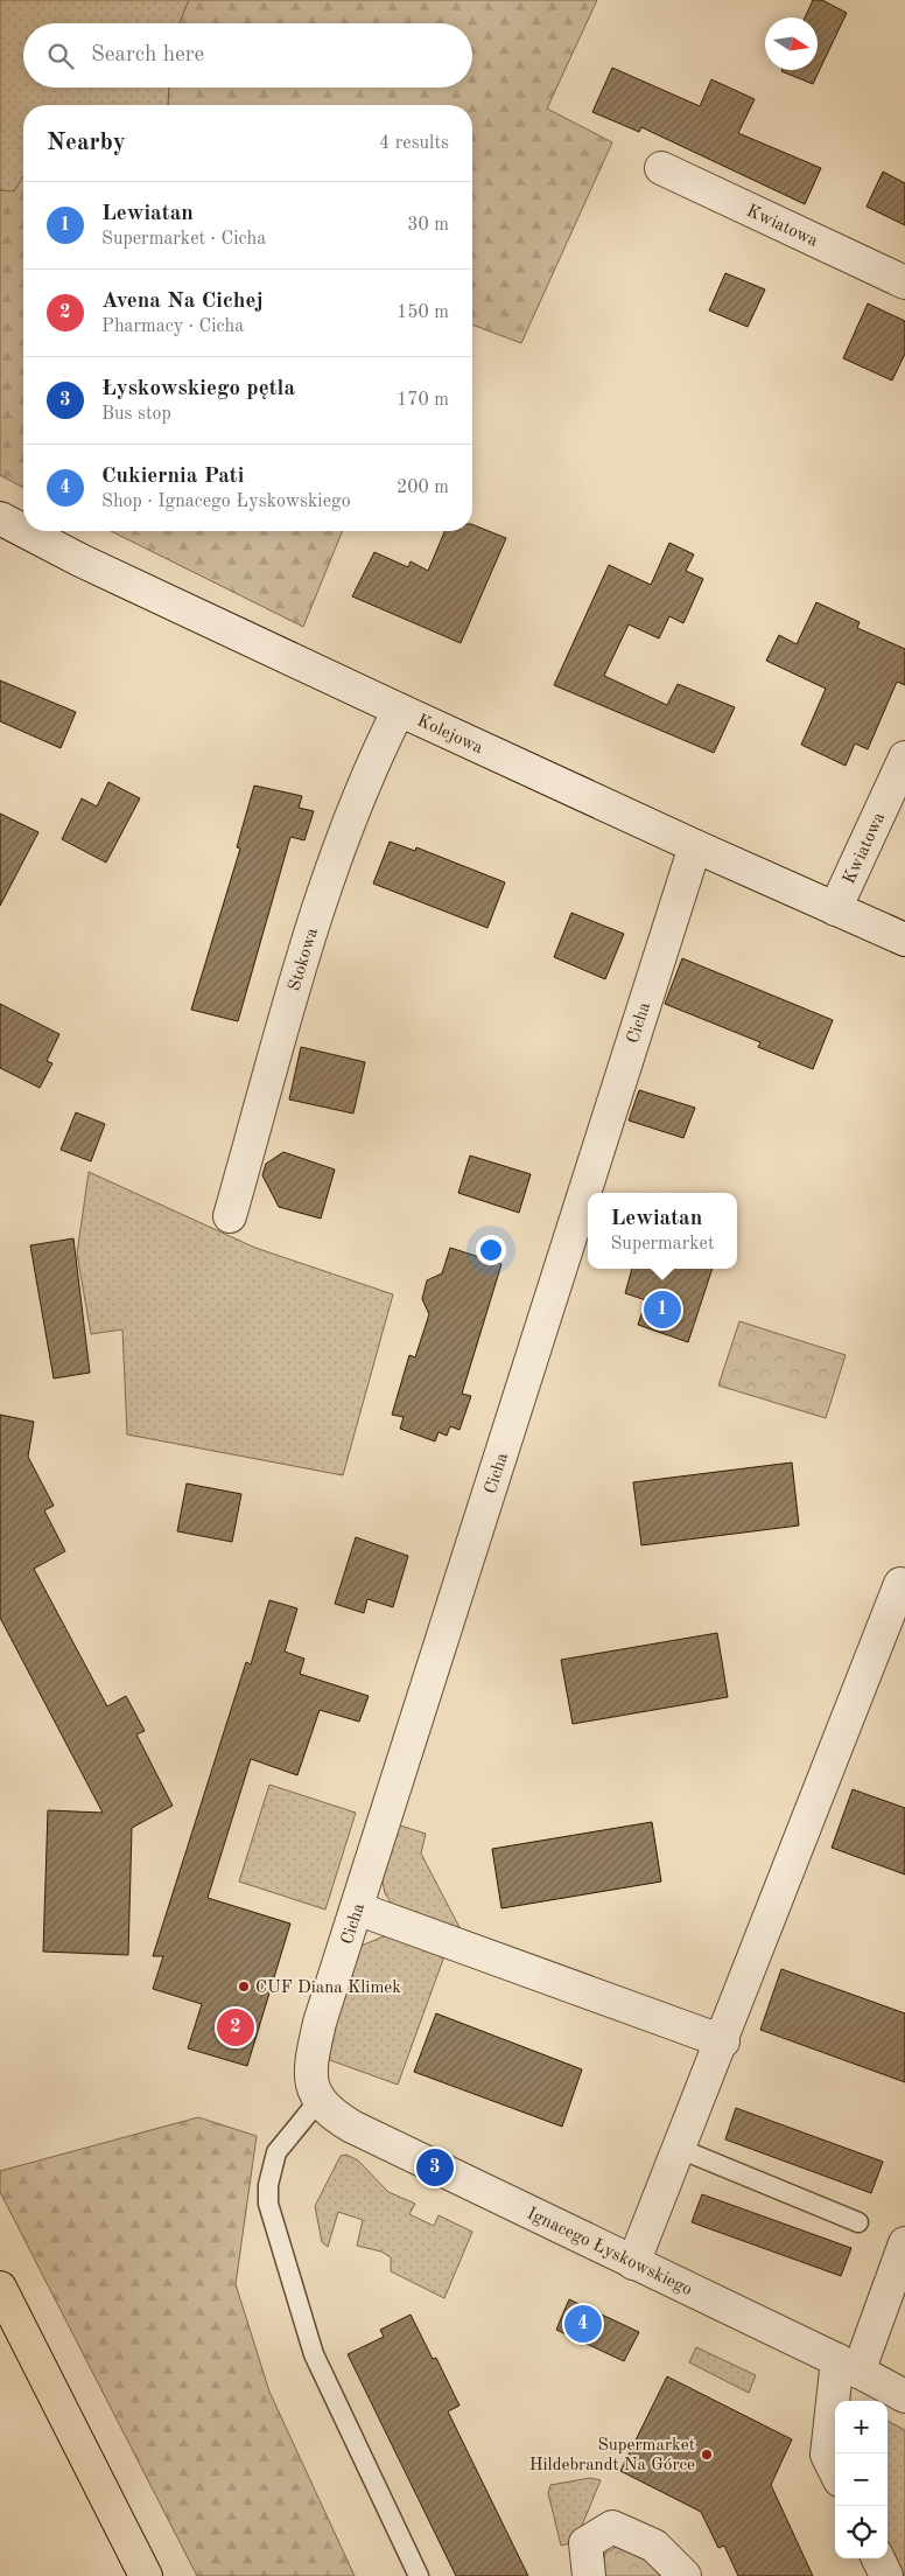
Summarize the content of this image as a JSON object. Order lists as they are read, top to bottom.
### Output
{
  "streets": {
    "street": [
      "Kwiatowa",
      "Kolejowa",
      "Stokowa",
      "Cicha",
      "Ignacego Łyskowskiego"
    ]
  },
  "crossings": [
    ["Kwiatowa", "Kolejowa"],
    ["Kolejowa", "Stokowa"],
    ["Kolejowa", "Cicha"],
    ["Cicha", "Ignacego Łyskowskiego"]
  ],
  "places": ["CUF Diana Klimek", "Supermarket Hildebrandt Na Górce"],
  "north": "right",
  "page": {
    "search": "Search here",
    "heading": ["Nearby", "4 results"],
    "list": [
      {
        "mark": "1",
        "name": "Lewiatan",
        "note": "Supermarket · Cicha",
        "value": "30 m"
      },
      {
        "mark": "2",
        "name": "Avena Na Cichej",
        "note": "Pharmacy · Cicha",
        "value": "150 m"
      },
      {
        "mark": "3",
        "name": "Łyskowskiego pętla",
        "note": "Bus stop",
        "value": "170 m"
      },
      {
        "mark": "4",
        "name": "Cukiernia Pati",
        "note": "Shop · Ignacego Łyskowskiego",
        "value": "200 m"
      }
    ],
    "popup": ["Lewiatan", "Supermarket"],
    "pins": [
      "1",
      "2",
      "3",
      "4"
    ],
    "map_buttons": ["+", "−"]
  }
}
